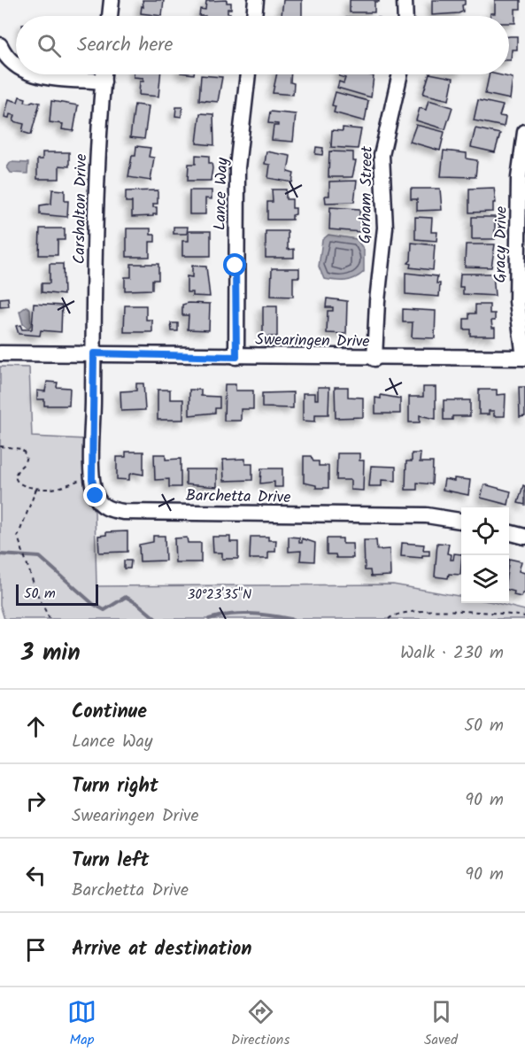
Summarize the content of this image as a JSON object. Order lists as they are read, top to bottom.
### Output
{
  "streets": {
    "street": [
      "Lance Way",
      "Gorham Street",
      "Carshalton Drive",
      "Gracy Drive",
      "Swearingen Drive",
      "Barchetta Drive"
    ]
  },
  "crossings": [
    ["Lance Way", "Swearingen Drive"],
    ["Gorham Street", "Swearingen Drive"],
    ["Carshalton Drive", "Swearingen Drive"],
    ["Carshalton Drive", "Barchetta Drive"],
    ["Gracy Drive", "Swearingen Drive"],
    ["Swearingen Drive", "Barchetta Drive"]
  ],
  "scale_bar": "50 m",
  "page": {
    "search": "Search here",
    "scale": "50 m",
    "heading": ["3 min", "Walk · 230 m"],
    "list": [
      ["Continue", "Lance Way", "50 m"],
      ["Turn right", "Swearingen Drive", "90 m"],
      ["Turn left", "Barchetta Drive", "90 m"],
      "Arrive at destination"
    ],
    "nav": ["Map", "Directions", "Saved"]
  },
  "coordinates": ["30°23'35\"N"]
}
